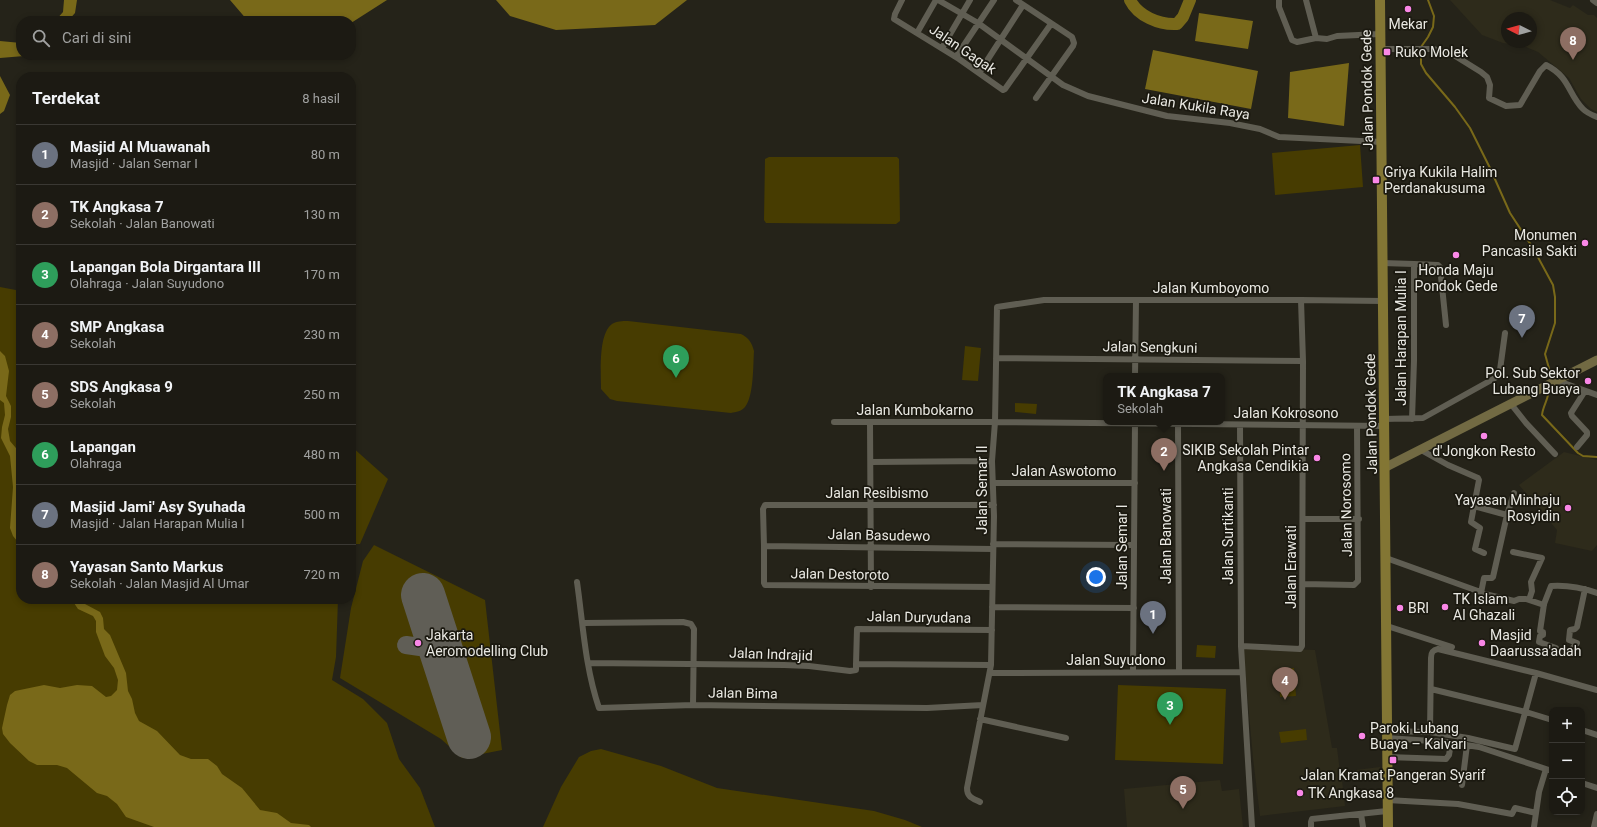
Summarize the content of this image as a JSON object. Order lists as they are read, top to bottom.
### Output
{
  "streets": {
    "main road": ["Jalan Pondok Gede"],
    "street": [
      "Jalan Gagak",
      "Jalan Kukila Raya",
      "Jalan Kumboyomo",
      "Jalan Harapan Mulia I",
      "Jalan Sengkuni",
      "Jalan Kumbokarno",
      "Jalan Kokrosono",
      "Jalan Aswotomo",
      "Jalan Semar II",
      "Jalan Resibismo",
      "Jalan Norosomo",
      "Jalan Basudewo",
      "Jalan Banowati",
      "Jalan Surtikanti",
      "Jalan Semar I",
      "Jalan Erawati",
      "Jalan Destoroto",
      "Jalan Duryudana",
      "Jalan Indrajid",
      "Jalan Suyudono",
      "Jalan Bima"
    ]
  },
  "crossings": [
    ["Jalan Gagak", "Jalan Kukila Raya"],
    ["Jalan Pondok Gede", "Jalan Kukila Raya"],
    ["Jalan Pondok Gede", "Jalan Kumboyomo"],
    ["Jalan Pondok Gede", "Jalan Harapan Mulia I"],
    ["Jalan Pondok Gede", "Jalan Kokrosono"],
    ["Jalan Kumboyomo", "Jalan Semar II"],
    ["Jalan Harapan Mulia I", "Jalan Kokrosono"],
    ["Jalan Sengkuni", "Jalan Semar II"],
    ["Jalan Kumbokarno", "Jalan Kokrosono"],
    ["Jalan Kumbokarno", "Jalan Semar II"],
    ["Jalan Kokrosono", "Jalan Semar II"],
    ["Jalan Kokrosono", "Jalan Norosomo"],
    ["Jalan Kokrosono", "Jalan Surtikanti"],
    ["Jalan Kokrosono", "Jalan Erawati"],
    ["Jalan Aswotomo", "Jalan Semar II"],
    ["Jalan Aswotomo", "Jalan Semar I"],
    ["Jalan Semar II", "Jalan Resibismo"],
    ["Jalan Semar II", "Jalan Basudewo"],
    ["Jalan Semar II", "Jalan Destoroto"],
    ["Jalan Semar II", "Jalan Duryudana"],
    ["Jalan Semar II", "Jalan Indrajid"],
    ["Jalan Semar II", "Jalan Suyudono"],
    ["Jalan Resibismo", "Jalan Destoroto"],
    ["Jalan Norosomo", "Jalan Erawati"],
    ["Jalan Basudewo", "Jalan Semar I"],
    ["Jalan Basudewo", "Jalan Destoroto"],
    ["Jalan Banowati", "Jalan Suyudono"],
    ["Jalan Surtikanti", "Jalan Erawati"],
    ["Jalan Surtikanti", "Jalan Suyudono"],
    ["Jalan Semar I", "Jalan Suyudono"],
    ["Jalan Duryudana", "Jalan Indrajid"]
  ],
  "places": {
    "other": [
      "Mekar",
      "Monumen Pancasila Sakti",
      "Honda Maju Pondok Gede",
      "Pol. Sub Sektor Lubang Buaya",
      "d'Jongkon Resto",
      "SIKIB Sekolah Pintar Angkasa Cendikia",
      "Yayasan Minhaju Rosyidin",
      "TK Islam Al Ghazali",
      "BRI",
      "Jakarta Aeromodelling Club",
      "Masjid Daarussa'adah",
      "Paroki Lubang Buaya – Kalvari",
      "TK Angkasa 8"
    ],
    "transit": ["Ruko Molek", "Griya Kukila Halim Perdanakusuma", "Jalan Kramat Pangeran Syarif"]
  },
  "north": "left",
  "page": {
    "search": "Cari di sini",
    "pins": [
      "8",
      "7",
      "6",
      "2",
      "1",
      "4",
      "3",
      "5"
    ],
    "heading": ["Terdekat", "8 hasil"],
    "list": [
      {
        "mark": "1",
        "name": "Masjid Al Muawanah",
        "note": "Masjid · Jalan Semar I",
        "value": "80 m"
      },
      {
        "mark": "2",
        "name": "TK Angkasa 7",
        "note": "Sekolah · Jalan Banowati",
        "value": "130 m"
      },
      {
        "mark": "3",
        "name": "Lapangan Bola Dirgantara III",
        "note": "Olahraga · Jalan Suyudono",
        "value": "170 m"
      },
      {
        "mark": "4",
        "name": "SMP Angkasa",
        "note": "Sekolah",
        "value": "230 m"
      },
      {
        "mark": "5",
        "name": "SDS Angkasa 9",
        "note": "Sekolah",
        "value": "250 m"
      },
      {
        "mark": "6",
        "name": "Lapangan",
        "note": "Olahraga",
        "value": "480 m"
      },
      {
        "mark": "7",
        "name": "Masjid Jami' Asy Syuhada",
        "note": "Masjid · Jalan Harapan Mulia I",
        "value": "500 m"
      },
      {
        "mark": "8",
        "name": "Yayasan Santo Markus",
        "note": "Sekolah · Jalan Masjid Al Umar",
        "value": "720 m"
      }
    ],
    "popup": ["TK Angkasa 7", "Sekolah"],
    "map_buttons": ["+", "−"]
  }
}
